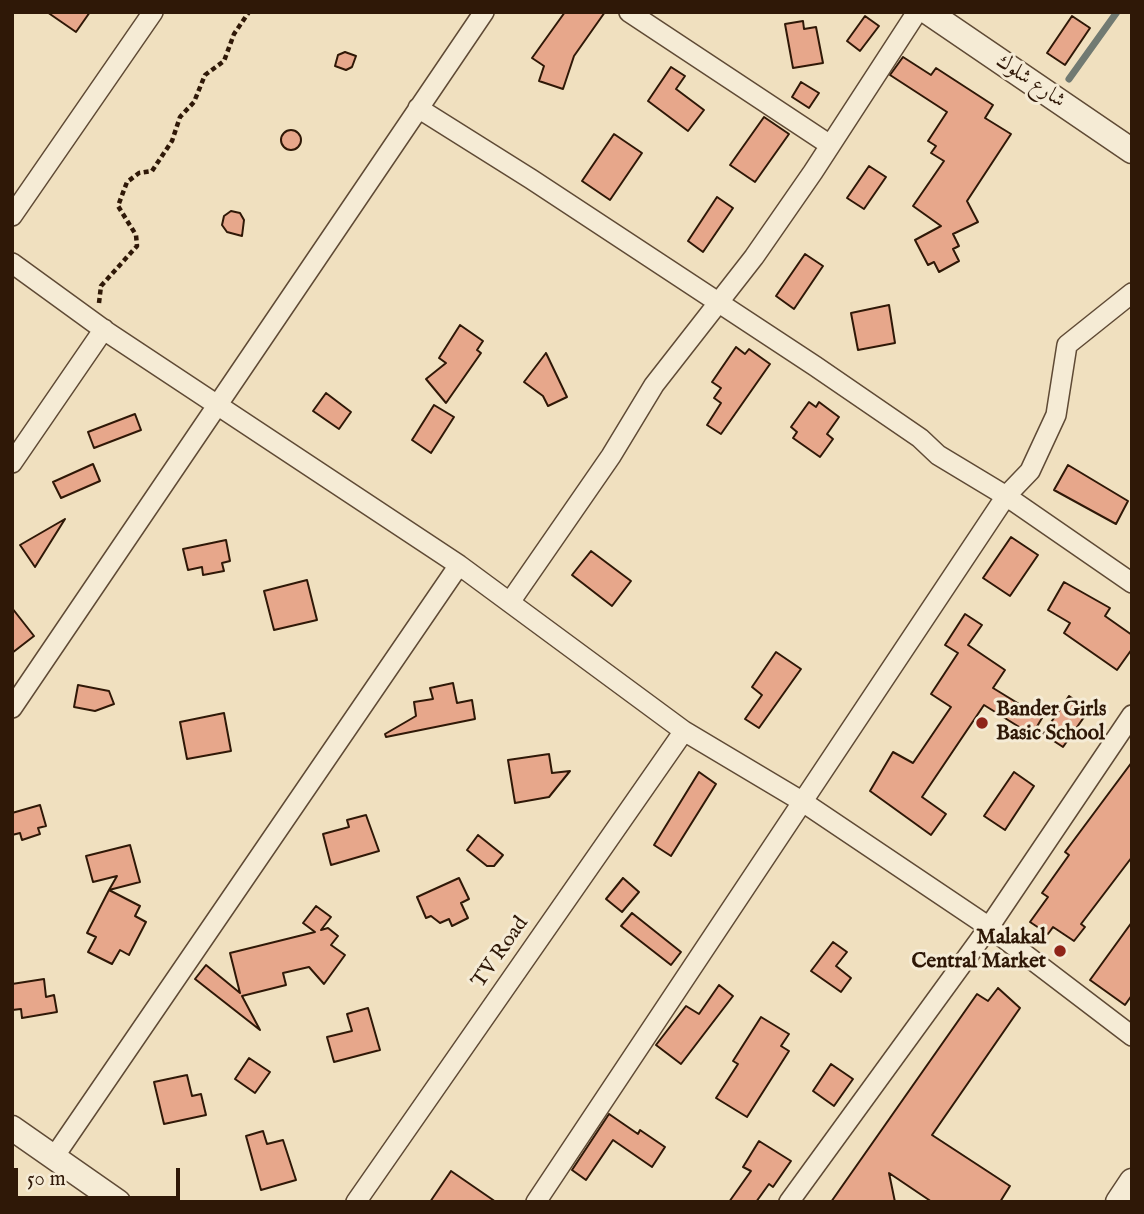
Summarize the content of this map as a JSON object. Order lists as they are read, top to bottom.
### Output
{
  "streets": {
    "street": ["شارع شلوك", "TV Road"]
  },
  "places": ["Bander Girls Basic School", "Malakal Central Market"],
  "scale_bar": "50 m"
}
